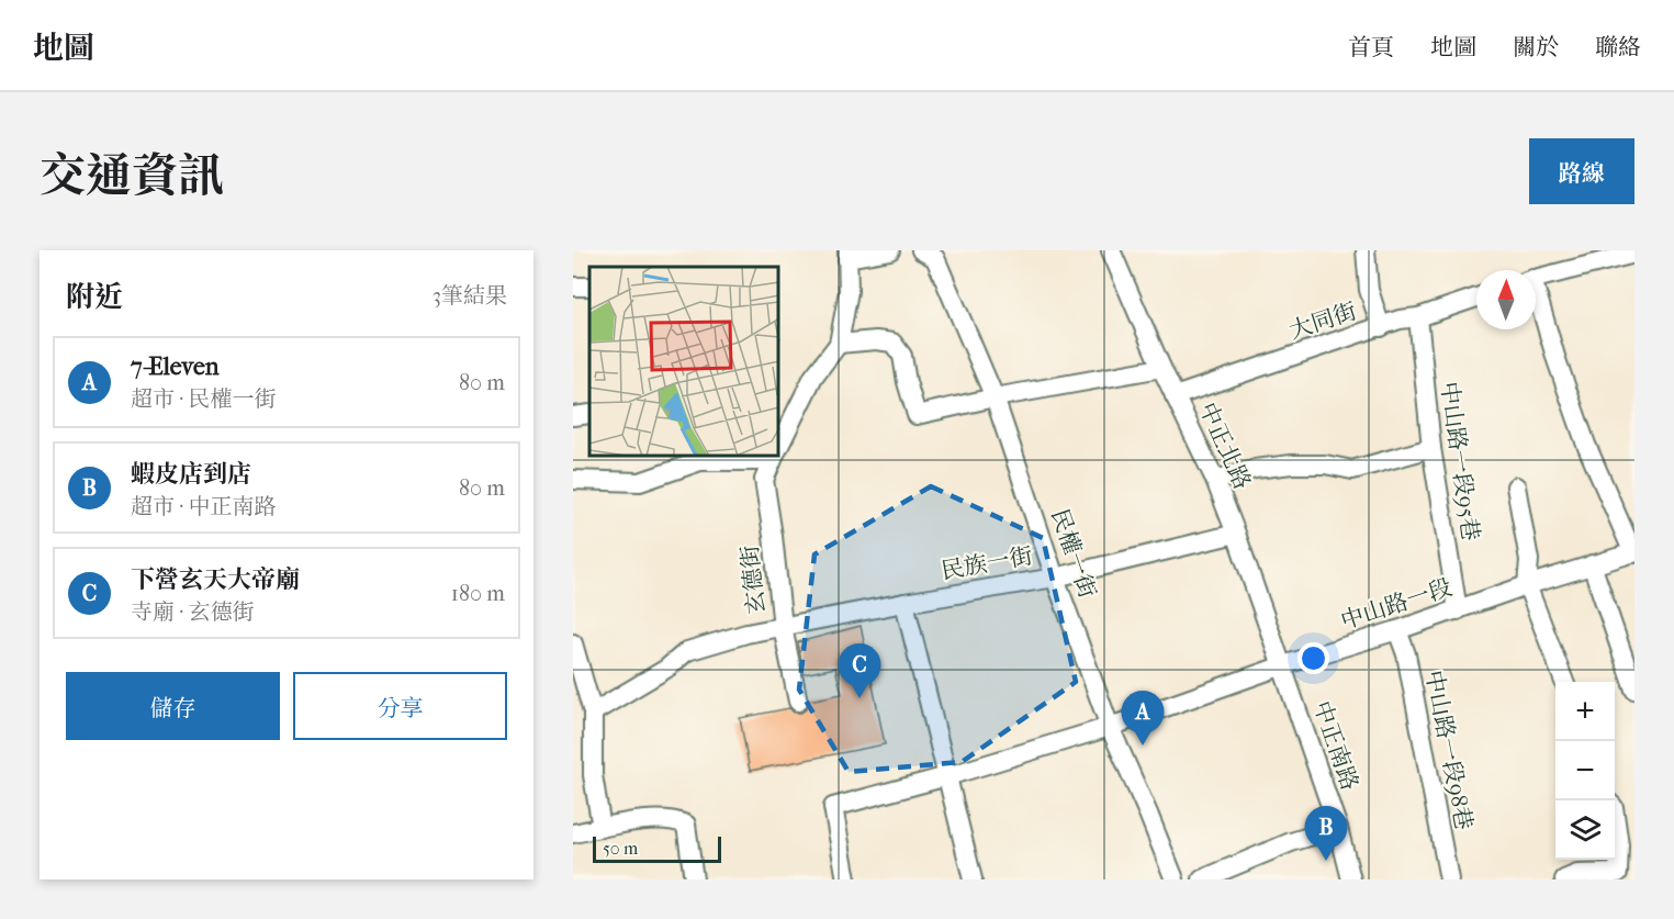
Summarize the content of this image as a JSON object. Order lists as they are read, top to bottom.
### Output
{
  "streets": {
    "street": [
      "大同街",
      "中正北路",
      "中山路一段95巷",
      "民權一街",
      "民族一街",
      "玄德街",
      "中山路一段",
      "中正南路",
      "中山路一段98巷"
    ]
  },
  "crossings": [
    ["大同街", "中正北路"],
    ["大同街", "中山路一段95巷"],
    ["中正北路", "民族一街"],
    ["中正北路", "中山路一段"],
    ["中正北路", "中正南路"],
    ["中山路一段95巷", "中山路一段"],
    ["民權一街", "民族一街"],
    ["民權一街", "中山路一段"],
    ["民族一街", "玄德街"],
    ["中山路一段", "中正南路"],
    ["中山路一段", "中山路一段98巷"]
  ],
  "scale_bar": "50 m",
  "north": "top",
  "page": {
    "header": "地圖",
    "nav": [
      "首頁",
      "地圖",
      "關於",
      "聯絡"
    ],
    "title": "交通資訊",
    "buttons": [
      "路線",
      ["儲存", "分享"]
    ],
    "heading": ["附近", "3筆結果"],
    "list": [
      {
        "mark": "A",
        "name": "7-Eleven",
        "note": "超市 · 民權一街",
        "value": "80 m"
      },
      {
        "mark": "B",
        "name": "蝦皮店到店",
        "note": "超市 · 中正南路",
        "value": "80 m"
      },
      {
        "mark": "C",
        "name": "下營玄天大帝廟",
        "note": "寺廟 · 玄德街",
        "value": "180 m"
      }
    ],
    "pins": ["C", "A", "B"],
    "map_buttons": ["+", "−"],
    "scale": "50 m"
  }
}
